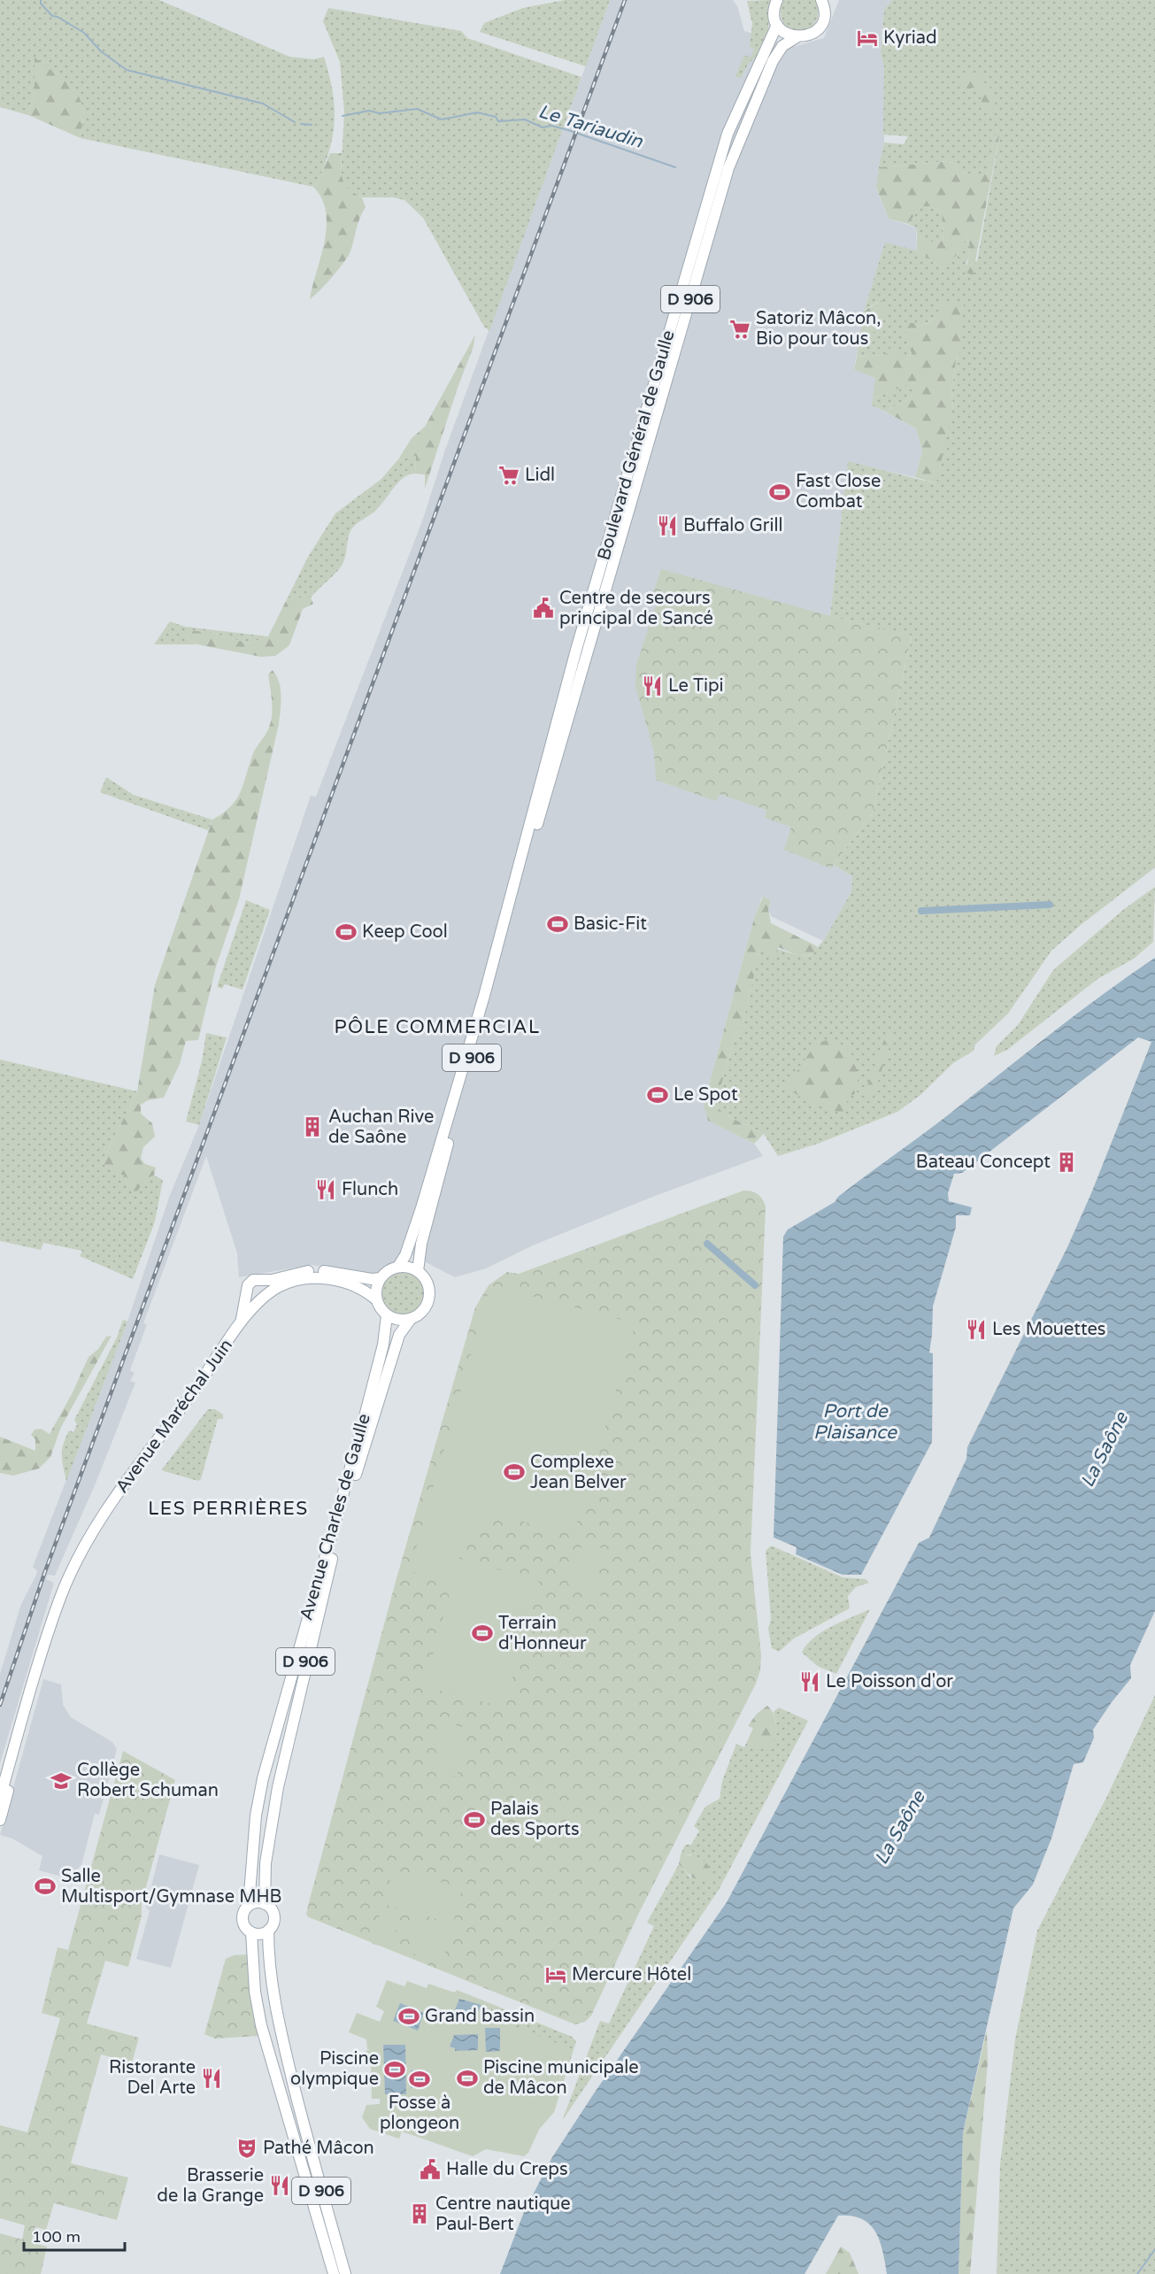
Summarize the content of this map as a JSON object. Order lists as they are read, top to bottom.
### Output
{
  "streets": {
    "main road": [
      "D 906",
      "Boulevard Général de Gaulle",
      "Avenue Maréchal Juin",
      "Avenue Charles de Gaulle"
    ]
  },
  "crossings": [
    ["D 906", "Boulevard Général de Gaulle"],
    ["D 906", "Avenue Maréchal Juin"],
    ["D 906", "Avenue Charles de Gaulle"],
    ["Avenue Maréchal Juin", "Avenue Charles de Gaulle"]
  ],
  "districts": ["PÔLE COMMERCIAL", "LES PERRIÈRES"],
  "water": ["Le Tariaudin", "Port de Plaisance", "La Saône"],
  "places": {
    "hotel": ["Kyriad", "Mercure Hôtel"],
    "supermarket": ["Satoriz Mâcon, Bio pour tous", "Lidl"],
    "sports": [
      "Fast Close Combat",
      "Basic-Fit",
      "Keep Cool",
      "Le Spot",
      "Complexe Jean Belver",
      "Terrain d'Honneur",
      "Palais des Sports",
      "Salle Multisport/Gymnase MHB",
      "Grand bassin",
      "Piscine olympique",
      "Piscine municipale de Mâcon",
      "Fosse à plongeon"
    ],
    "restaurant": [
      "Buffalo Grill",
      "Le Tipi",
      "Flunch",
      "Les Mouettes",
      "Le Poisson d'or",
      "Ristorante Del Arte",
      "Brasserie de la Grange"
    ],
    "public building": ["Centre de secours principal de Sancé", "Halle du Creps"],
    "building": ["Auchan Rive de Saône", "Bateau Concept", "Centre nautique Paul-Bert"],
    "school or university": ["Collège Robert Schuman"],
    "theatre": ["Pathé Mâcon"]
  },
  "scale_bar": "100 m"
}
